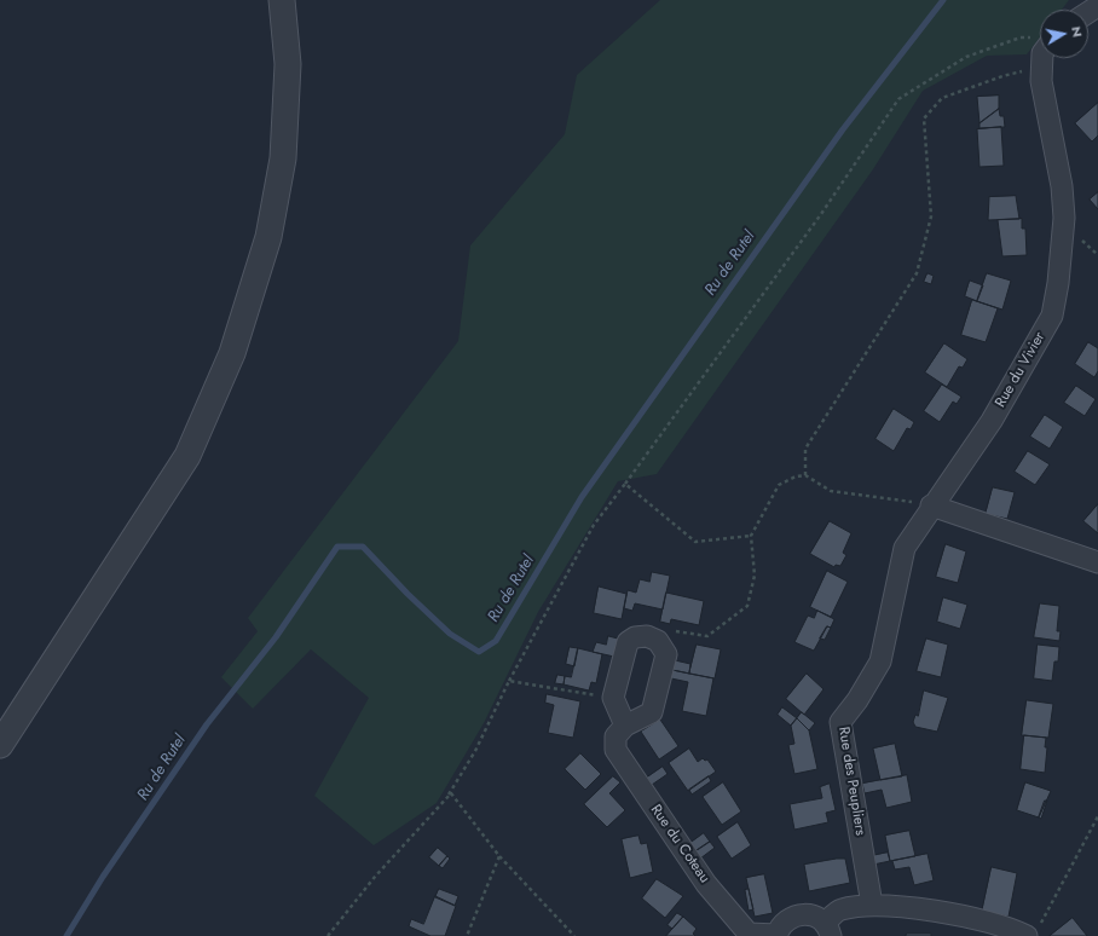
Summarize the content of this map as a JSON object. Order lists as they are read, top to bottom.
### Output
{
  "streets": {
    "street": ["Rue du Vivier", "Rue des Peupliers", "Rue du Coteau"]
  },
  "crossings": [
    ["Rue du Vivier", "Rue des Peupliers"]
  ],
  "water": ["Ru de Rutel"],
  "north": "right"
}
